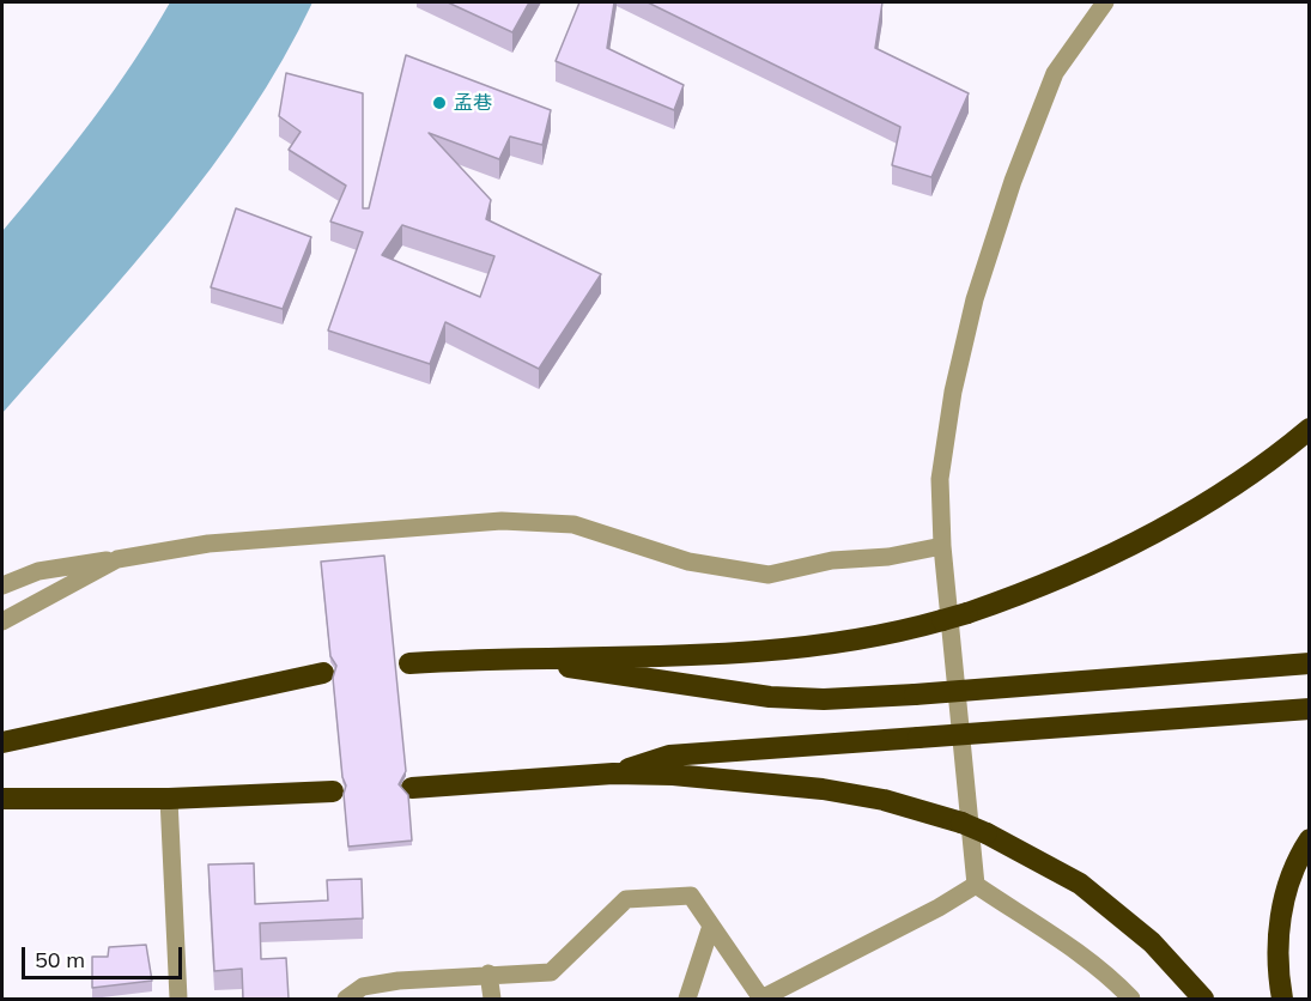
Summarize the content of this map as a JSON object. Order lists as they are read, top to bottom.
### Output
{
  "places": ["孟巷"],
  "scale_bar": "50 m"
}
